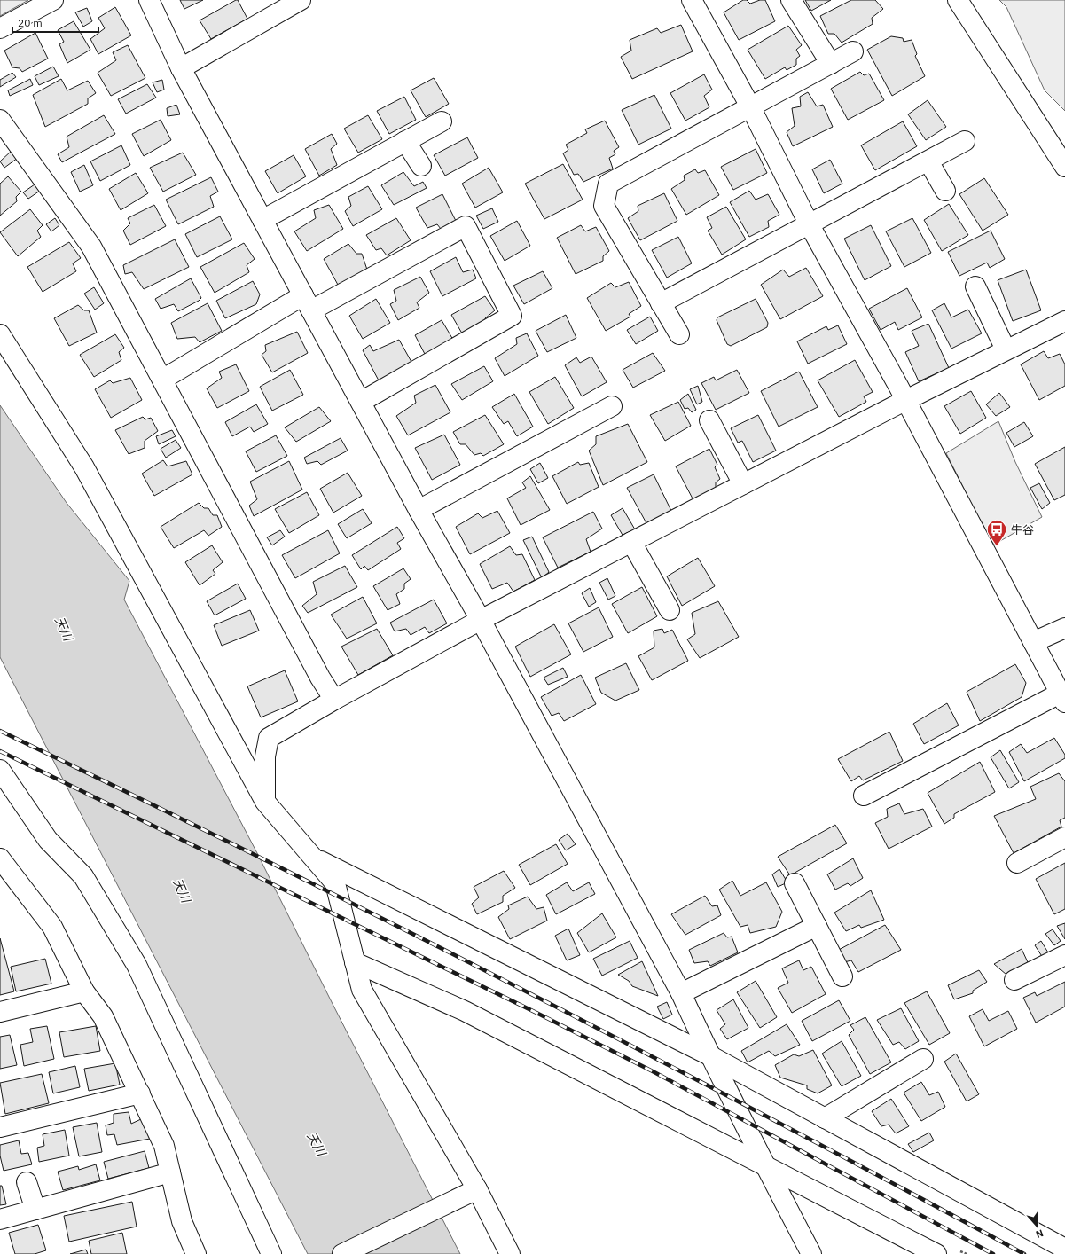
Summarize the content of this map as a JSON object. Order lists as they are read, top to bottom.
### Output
{
  "water": ["天川"],
  "places": {
    "bus stop": ["牛谷"]
  },
  "scale_bar": "20 m",
  "north": "bottom"
}
